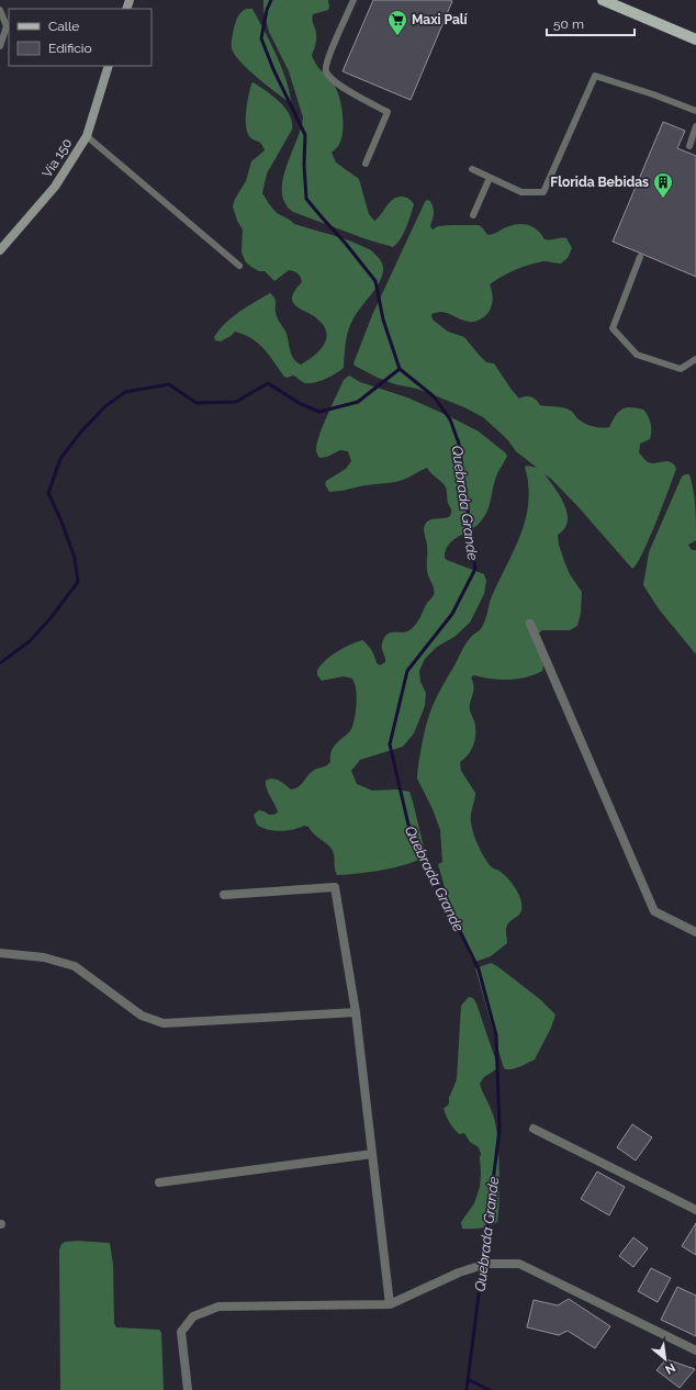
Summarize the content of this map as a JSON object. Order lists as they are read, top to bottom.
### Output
{
  "streets": {
    "main road": ["Vía 150"]
  },
  "water": ["Quebrada Grande"],
  "places": {
    "supermarket": ["Maxi Palí"],
    "building": ["Florida Bebidas"]
  },
  "legend": ["Calle", "Edificio"],
  "scale_bar": "50 m",
  "north": "bottom right"
}
